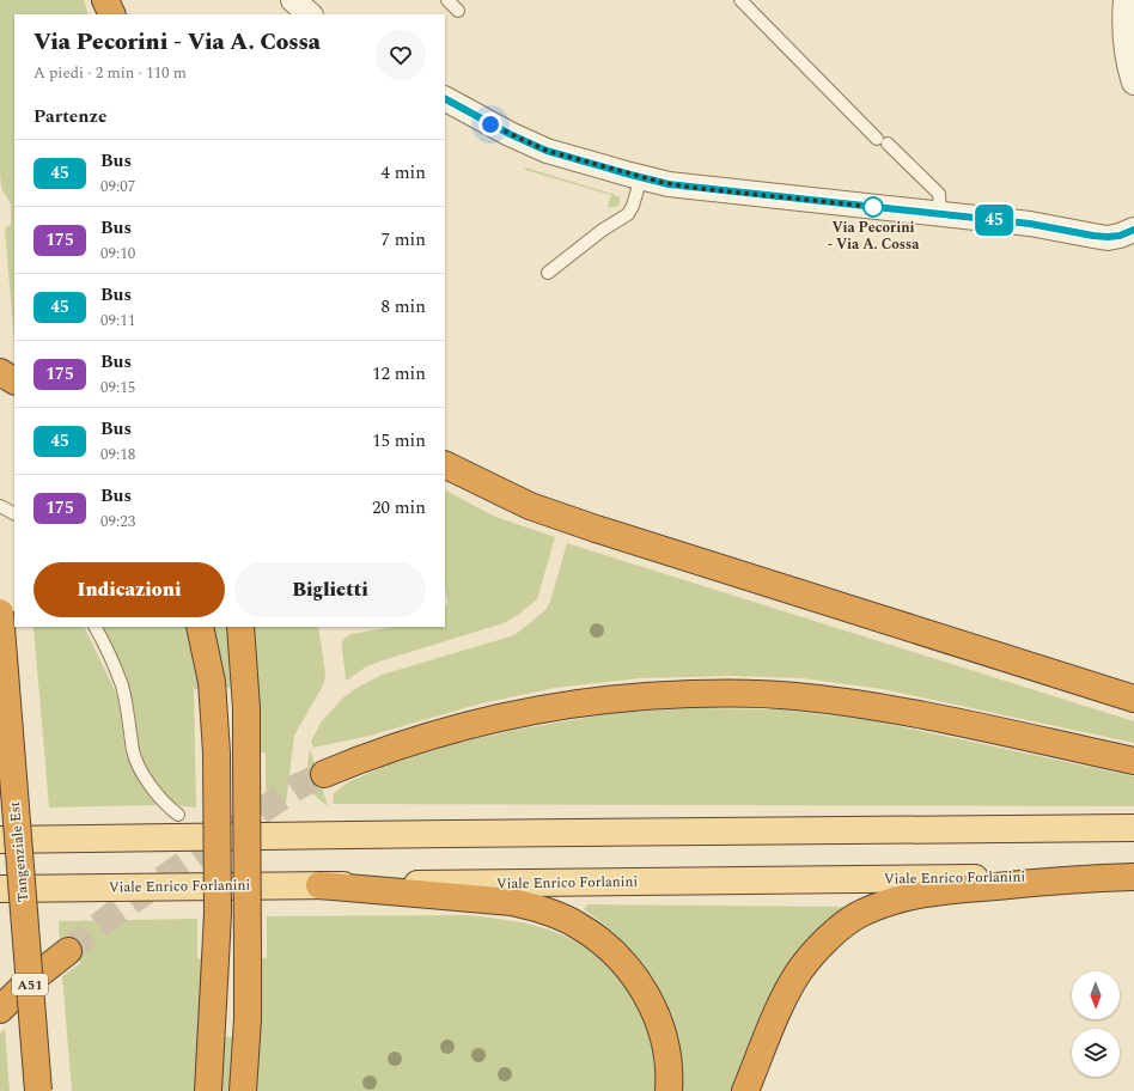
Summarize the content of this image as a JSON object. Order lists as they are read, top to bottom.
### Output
{
  "streets": {
    "highway": ["Tangenziale Est", "A51"],
    "main road": ["Viale Enrico Forlanini"]
  },
  "places": ["Via Pecorini - Via A. Cossa"],
  "lines": ["bus line 45"],
  "north": "bottom",
  "page": {
    "on_map": "45",
    "heading": [
      ["Via Pecorini - Via A. Cossa", "A piedi · 2 min · 110 m"],
      "Partenze"
    ],
    "list": [
      {
        "mark": "45",
        "name": "Bus",
        "note": "09:07",
        "value": "4 min"
      },
      {
        "mark": "175",
        "name": "Bus",
        "note": "09:10",
        "value": "7 min"
      },
      {
        "mark": "45",
        "name": "Bus",
        "note": "09:11",
        "value": "8 min"
      },
      {
        "mark": "175",
        "name": "Bus",
        "note": "09:15",
        "value": "12 min"
      },
      {
        "mark": "45",
        "name": "Bus",
        "note": "09:18",
        "value": "15 min"
      },
      {
        "mark": "175",
        "name": "Bus",
        "note": "09:23",
        "value": "20 min"
      }
    ],
    "buttons": ["Indicazioni", "Biglietti"]
  }
}
